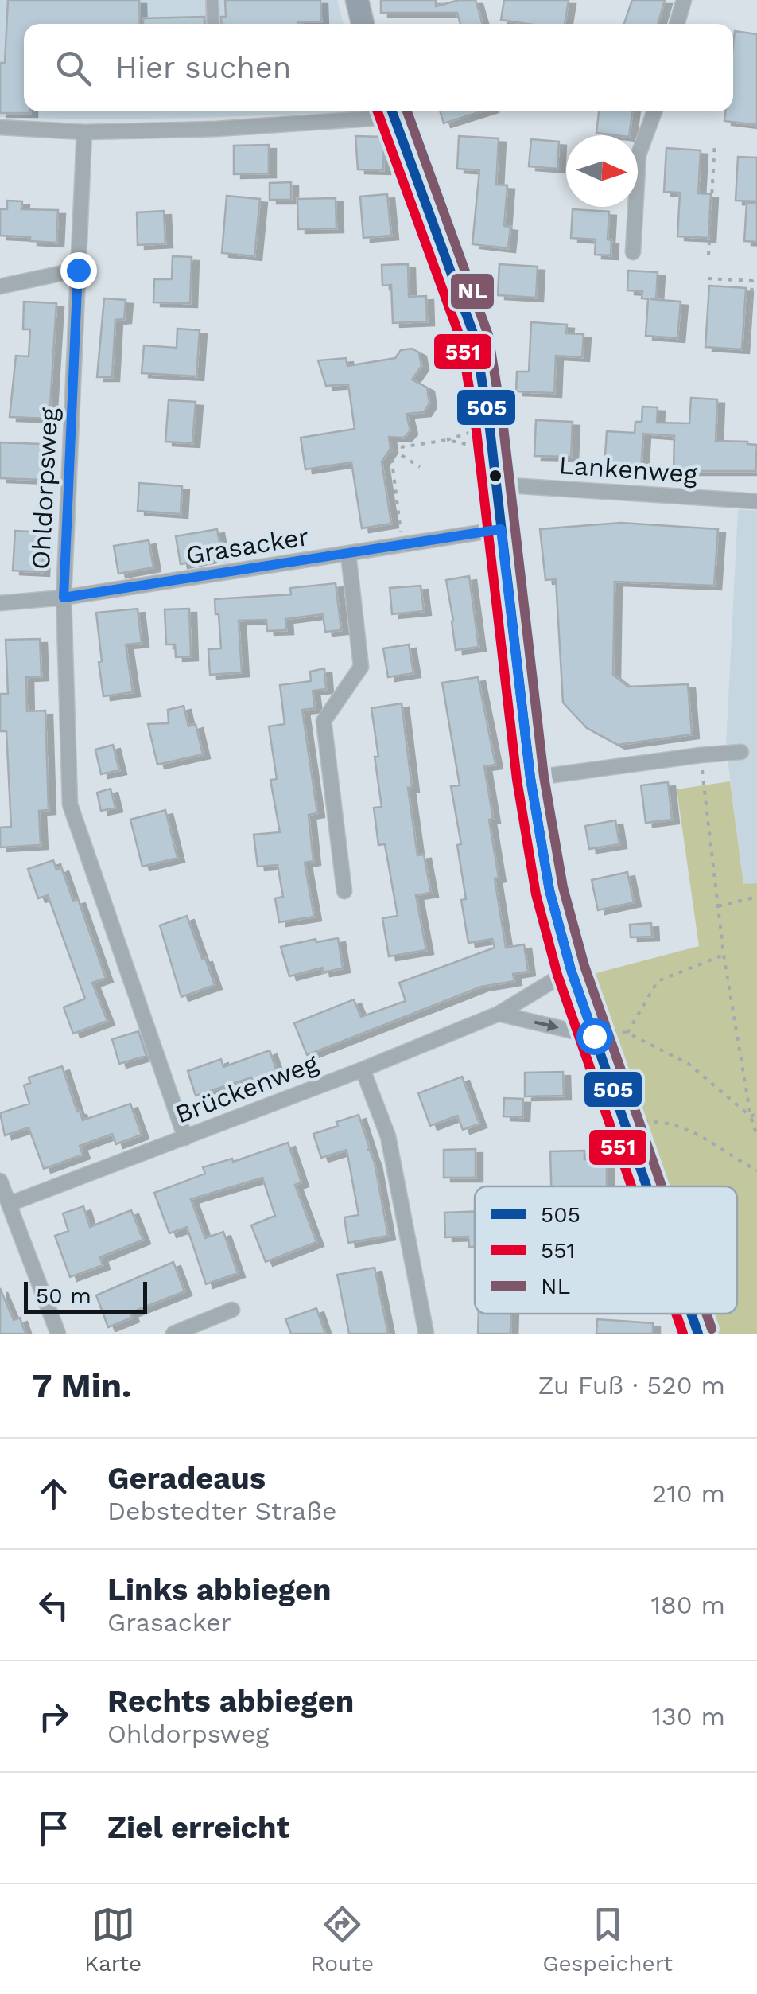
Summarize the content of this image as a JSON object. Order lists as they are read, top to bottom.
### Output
{
  "streets": {
    "street": [
      "Lankenweg",
      "Ohldorpsweg",
      "Grasacker",
      "Brückenweg"
    ]
  },
  "crossings": [
    ["Ohldorpsweg", "Grasacker"],
    ["Ohldorpsweg", "Brückenweg"]
  ],
  "lines": ["transit line 505", "transit line 551", "transit line NL"],
  "legend": ["505", "551", "NL"],
  "scale_bar": "50 m",
  "north": "right",
  "page": {
    "search": "Hier suchen",
    "scale": "50 m",
    "heading": ["7 Min.", "Zu Fuß · 520 m"],
    "list": [
      ["Geradeaus", "Debstedter Straße", "210 m"],
      ["Links abbiegen", "Grasacker", "180 m"],
      ["Rechts abbiegen", "Ohldorpsweg", "130 m"],
      "Ziel erreicht"
    ],
    "nav": ["Karte", "Route", "Gespeichert"]
  }
}
